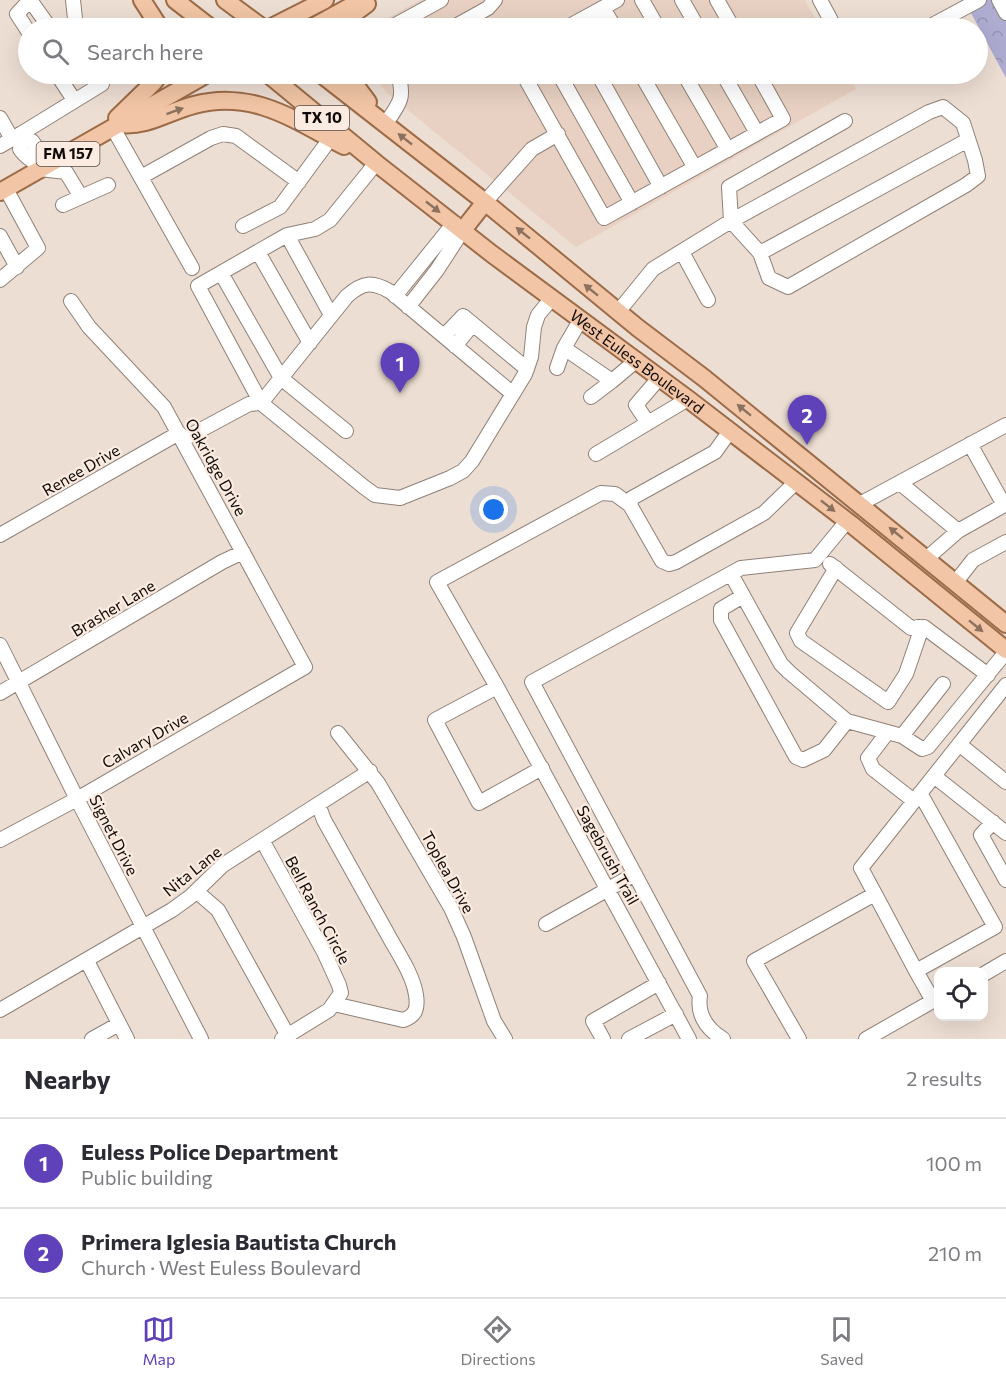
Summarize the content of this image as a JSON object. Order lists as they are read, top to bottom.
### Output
{
  "streets": {
    "main road": ["TX 10", "FM 157", "West Euless Boulevard"],
    "street": [
      "Oakridge Drive",
      "Renee Drive",
      "Brasher Lane",
      "Calvary Drive",
      "Signet Drive",
      "Sagebrush Trail",
      "Nita Lane",
      "Toplea Drive",
      "Bell Ranch Circle"
    ]
  },
  "crossings": [
    ["Oakridge Drive", "Renee Drive"],
    ["Oakridge Drive", "Brasher Lane"],
    ["Oakridge Drive", "Calvary Drive"],
    ["Brasher Lane", "Signet Drive"],
    ["Calvary Drive", "Signet Drive"],
    ["Signet Drive", "Nita Lane"],
    ["Nita Lane", "Toplea Drive"],
    ["Nita Lane", "Bell Ranch Circle"]
  ],
  "page": {
    "search": "Search here",
    "pins": ["1", "2"],
    "heading": ["Nearby", "2 results"],
    "list": [
      {
        "mark": "1",
        "name": "Euless Police Department",
        "note": "Public building",
        "value": "100 m"
      },
      {
        "mark": "2",
        "name": "Primera Iglesia Bautista Church",
        "note": "Church · West Euless Boulevard",
        "value": "210 m"
      }
    ],
    "nav": ["Map", "Directions", "Saved"]
  }
}
